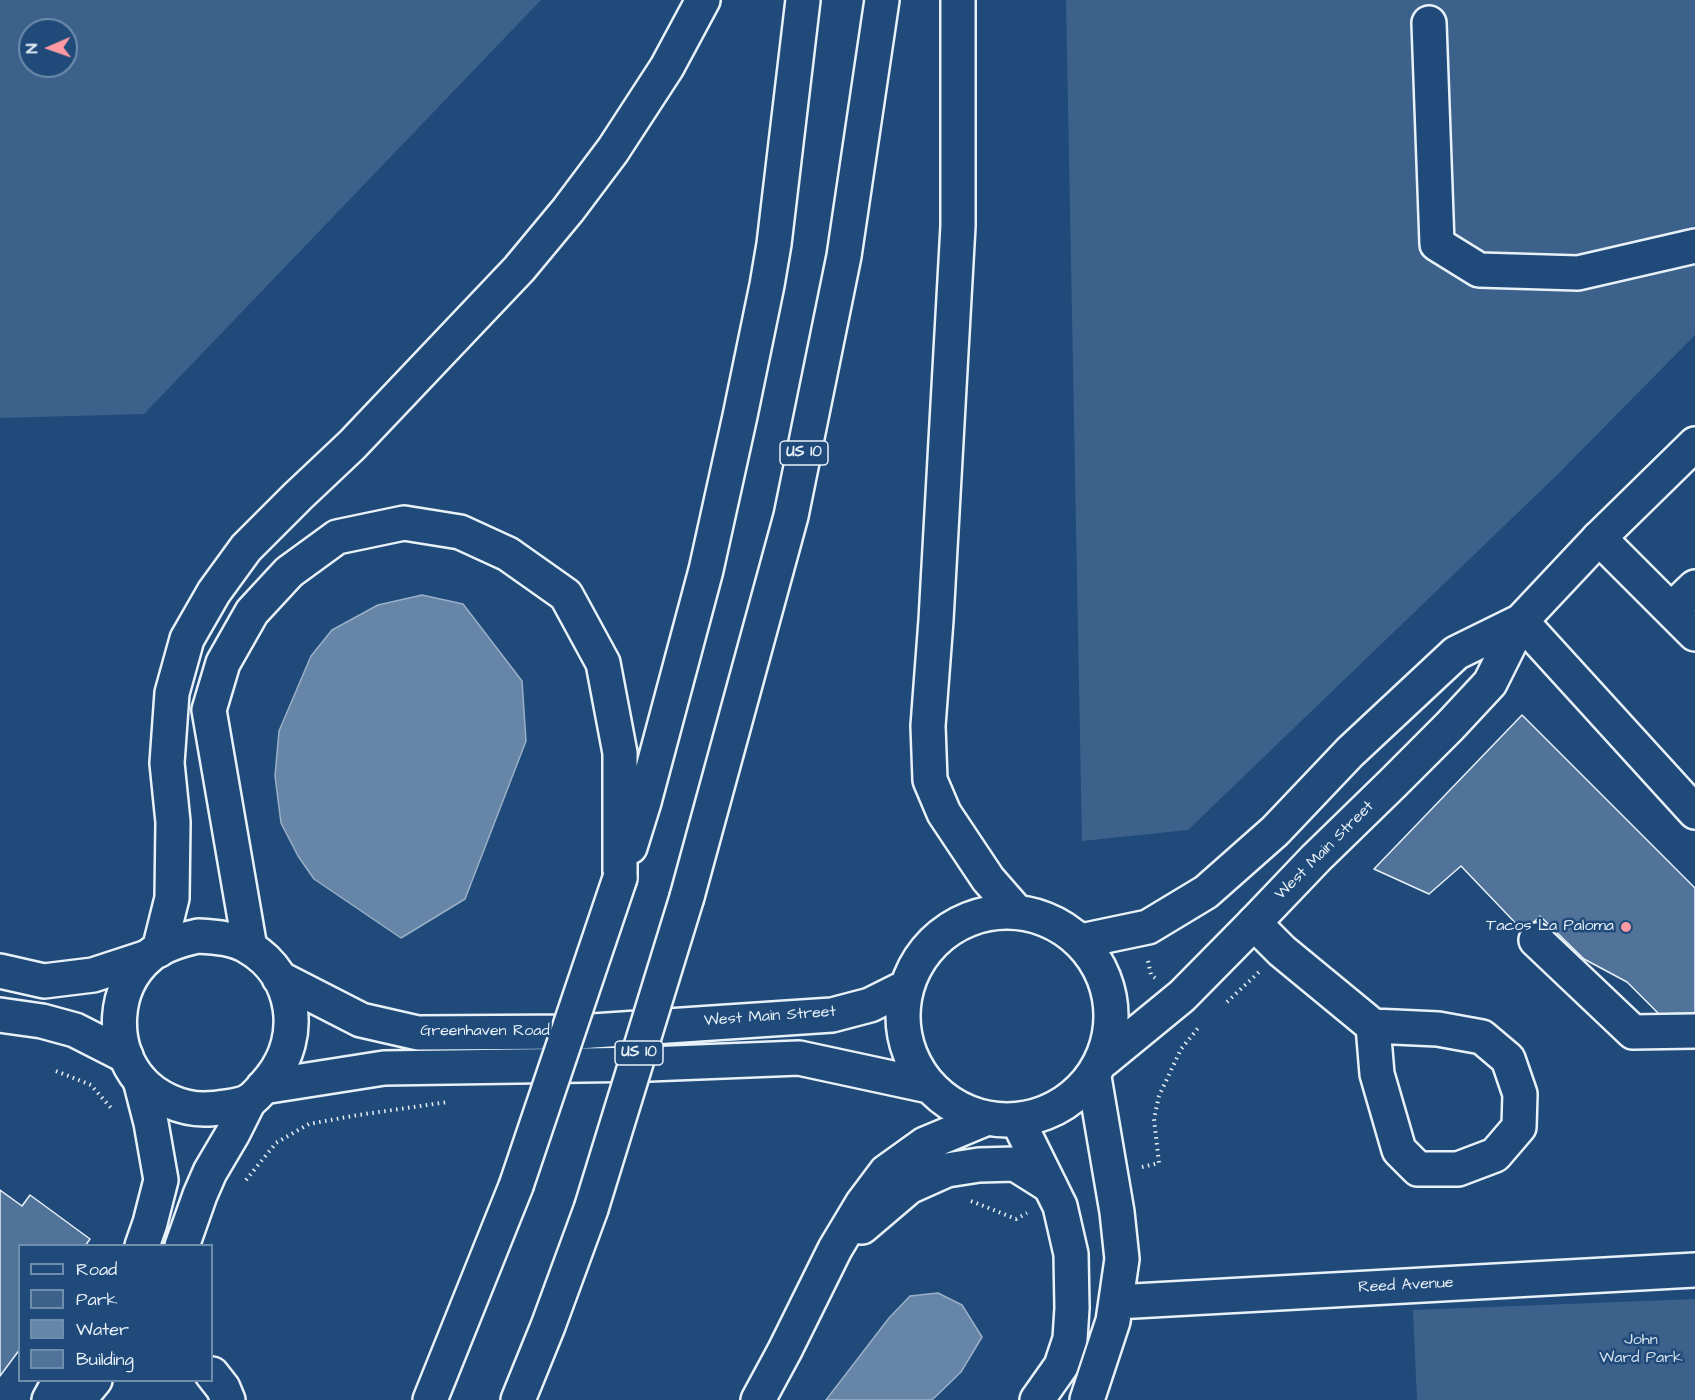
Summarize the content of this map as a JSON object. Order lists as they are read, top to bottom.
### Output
{
  "streets": {
    "main road": [
      "US 10",
      "West Main Street",
      "Greenhaven Road",
      "Reed Avenue"
    ]
  },
  "crossings": [
    ["West Main Street", "Greenhaven Road"]
  ],
  "parks": ["John Ward Park"],
  "places": ["Tacos La Paloma"],
  "legend": [
    "Road",
    "Park",
    "Water",
    "Building"
  ],
  "north": "left"
}
